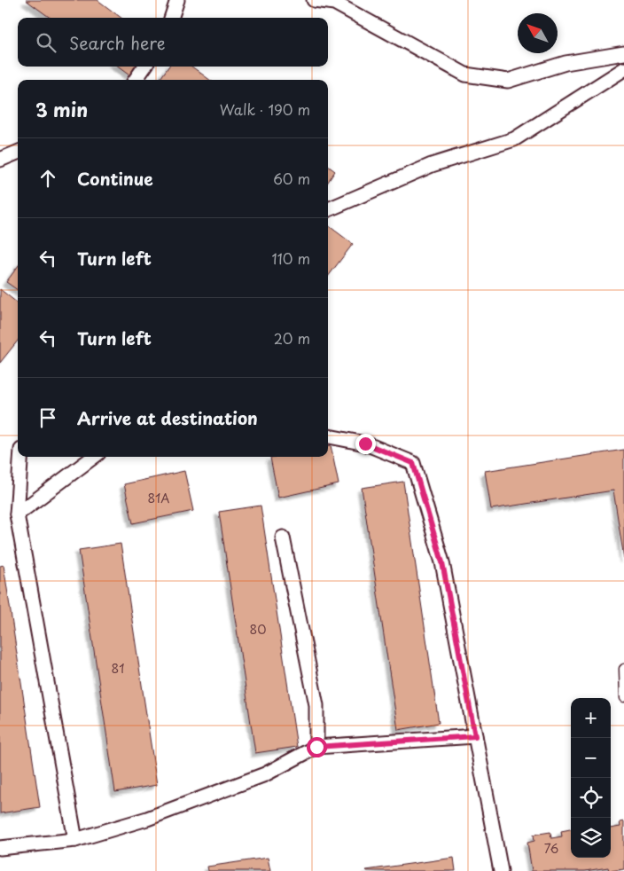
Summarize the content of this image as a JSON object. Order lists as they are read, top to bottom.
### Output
{
  "house_numbers": [
    "81A",
    "80",
    "81",
    "76"
  ],
  "north": "top left",
  "page": {
    "search": "Search here",
    "heading": ["3 min", "Walk · 190 m"],
    "list": [
      ["Continue", "60 m"],
      ["Turn left", "110 m"],
      ["Turn left", "20 m"],
      "Arrive at destination"
    ],
    "map_buttons": ["+", "−"]
  }
}
